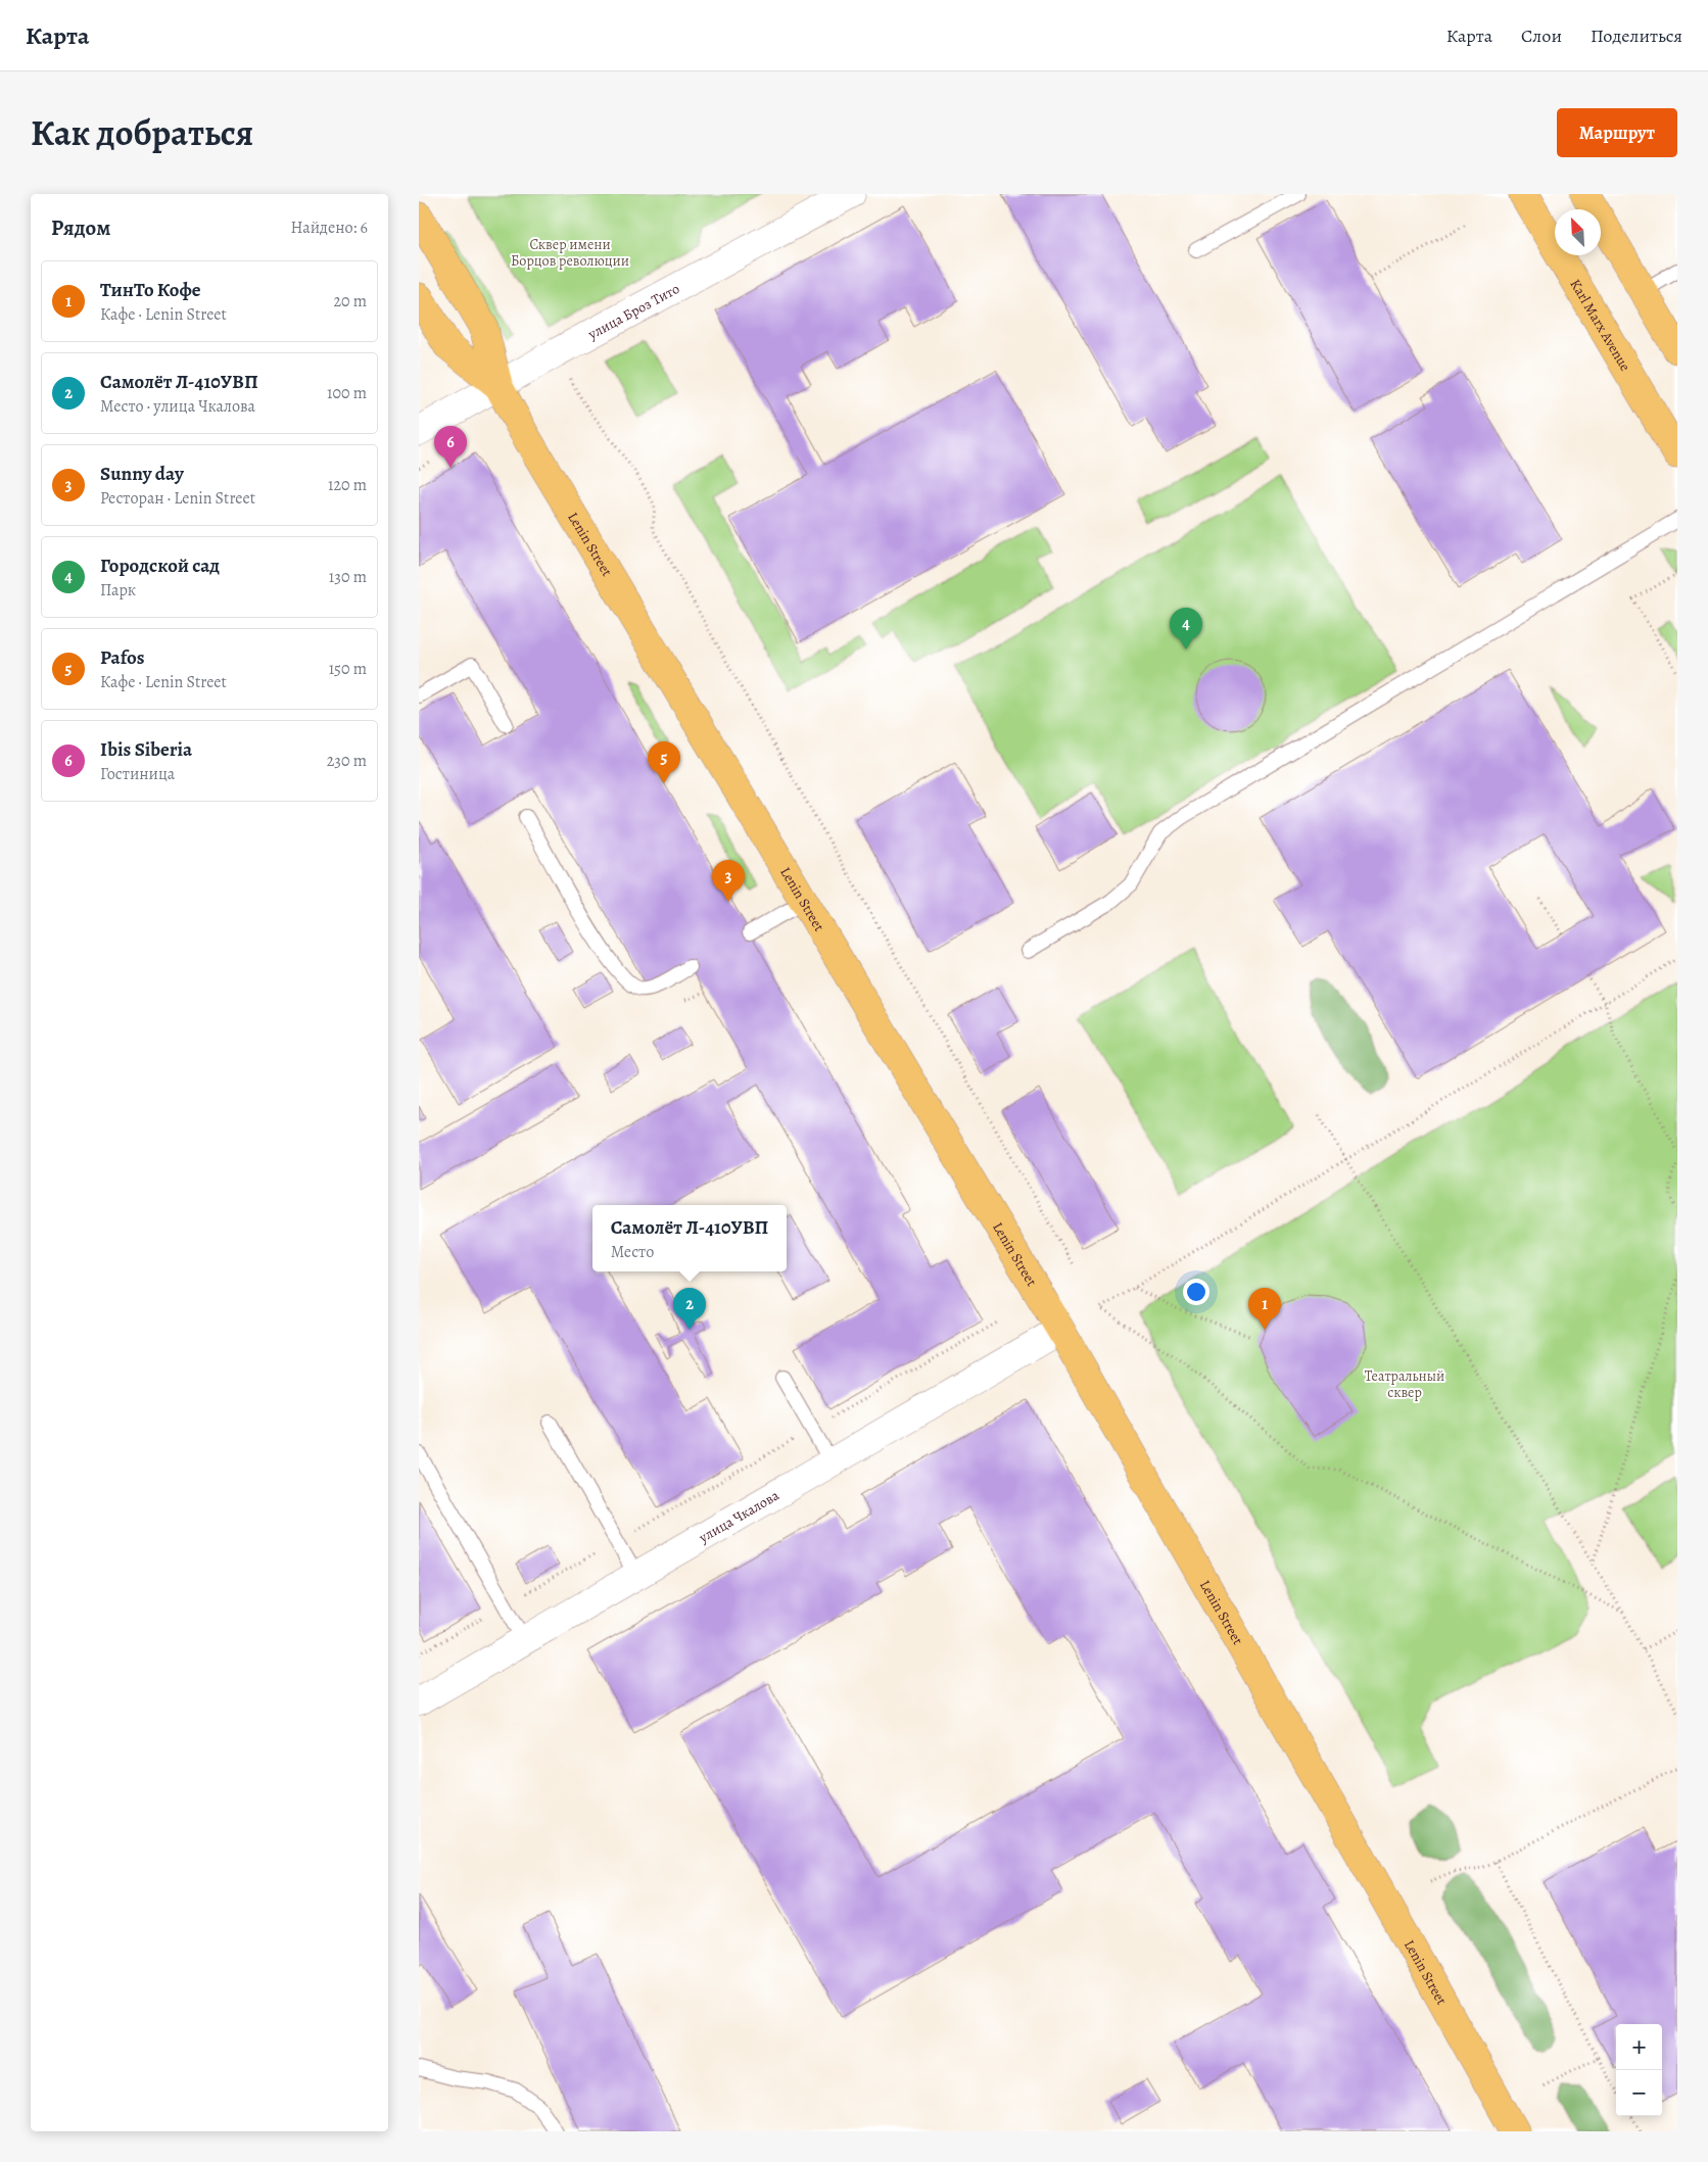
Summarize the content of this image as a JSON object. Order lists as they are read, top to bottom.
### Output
{
  "streets": {
    "main road": ["Karl Marx Avenue", "Lenin Street"],
    "street": ["улица Броз Тито", "улица Чкалова"]
  },
  "crossings": [
    ["улица Броз Тито", "Lenin Street"],
    ["Lenin Street", "улица Чкалова"]
  ],
  "parks": ["Сквер имени Борцов революции", "Театральный сквер"],
  "north": "top left",
  "page": {
    "header": "Карта",
    "nav": ["Карта", "Слои", "Поделиться"],
    "title": "Как добраться",
    "buttons": "Маршрут",
    "heading": ["Рядом", "Найдено: 6"],
    "list": [
      {
        "mark": "1",
        "name": "ТинТо Кофе",
        "note": "Кафе · Lenin Street",
        "value": "20 m"
      },
      {
        "mark": "2",
        "name": "Самолёт Л-410УВП",
        "note": "Место · улица Чкалова",
        "value": "100 m"
      },
      {
        "mark": "3",
        "name": "Sunny day",
        "note": "Ресторан · Lenin Street",
        "value": "120 m"
      },
      {
        "mark": "4",
        "name": "Городской сад",
        "note": "Парк",
        "value": "130 m"
      },
      {
        "mark": "5",
        "name": "Pafos",
        "note": "Кафе · Lenin Street",
        "value": "150 m"
      },
      {
        "mark": "6",
        "name": "Ibis Siberia",
        "note": "Гостиница",
        "value": "230 m"
      }
    ],
    "pins": [
      "6",
      "4",
      "5",
      "3",
      "1",
      "2"
    ],
    "popup": ["Самолёт Л-410УВП", "Место"],
    "map_buttons": ["+", "−"]
  }
}
